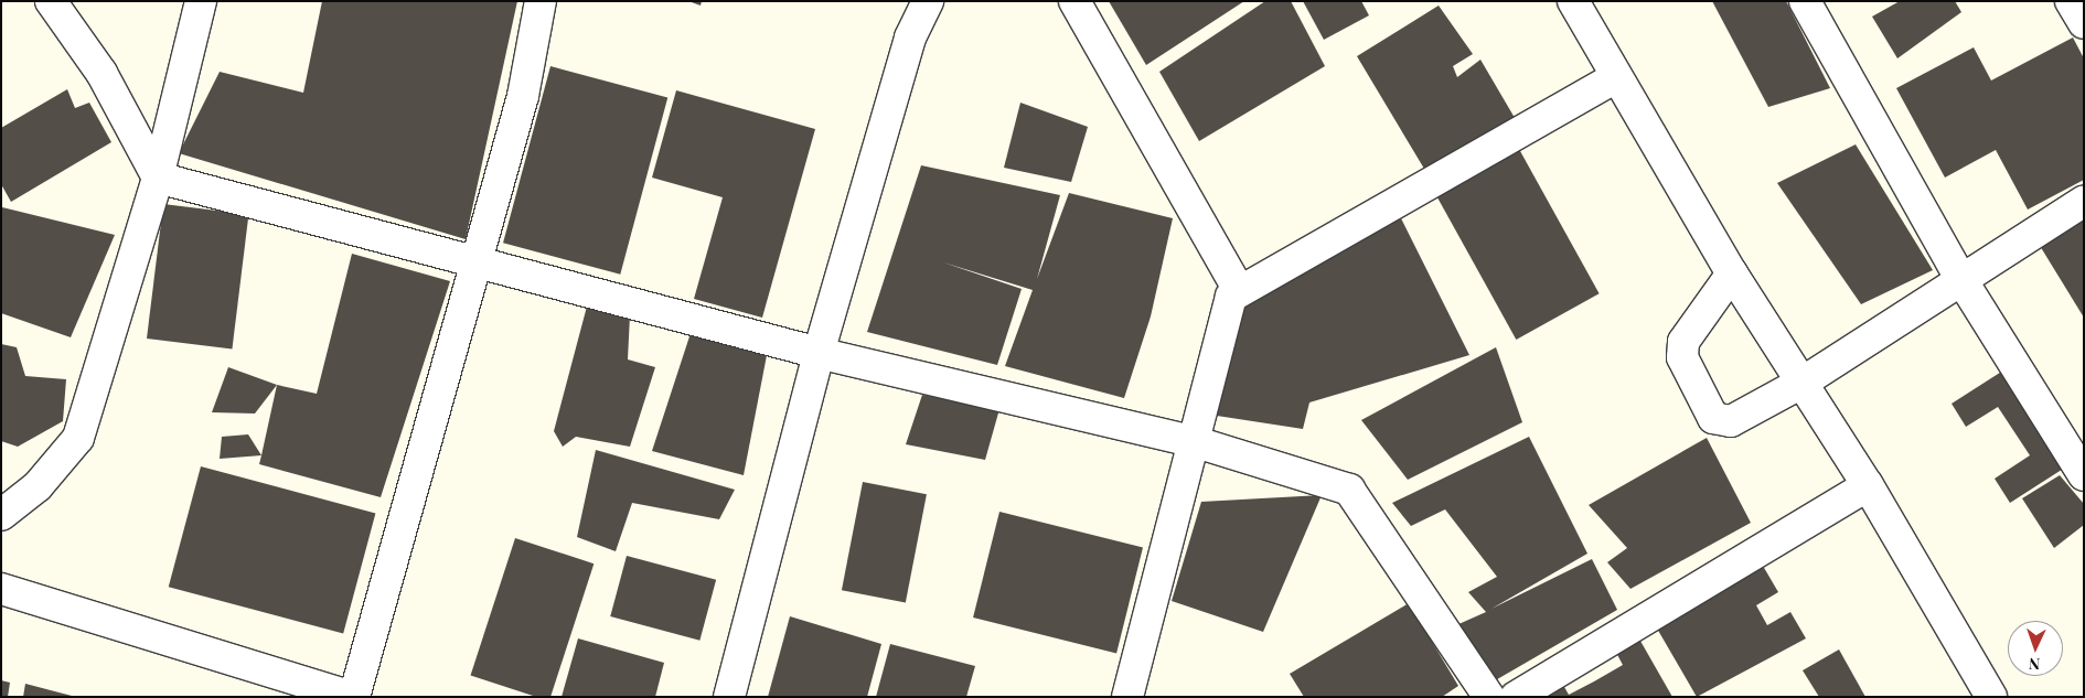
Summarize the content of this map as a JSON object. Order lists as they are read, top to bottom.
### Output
{
  "north": "bottom"
}
